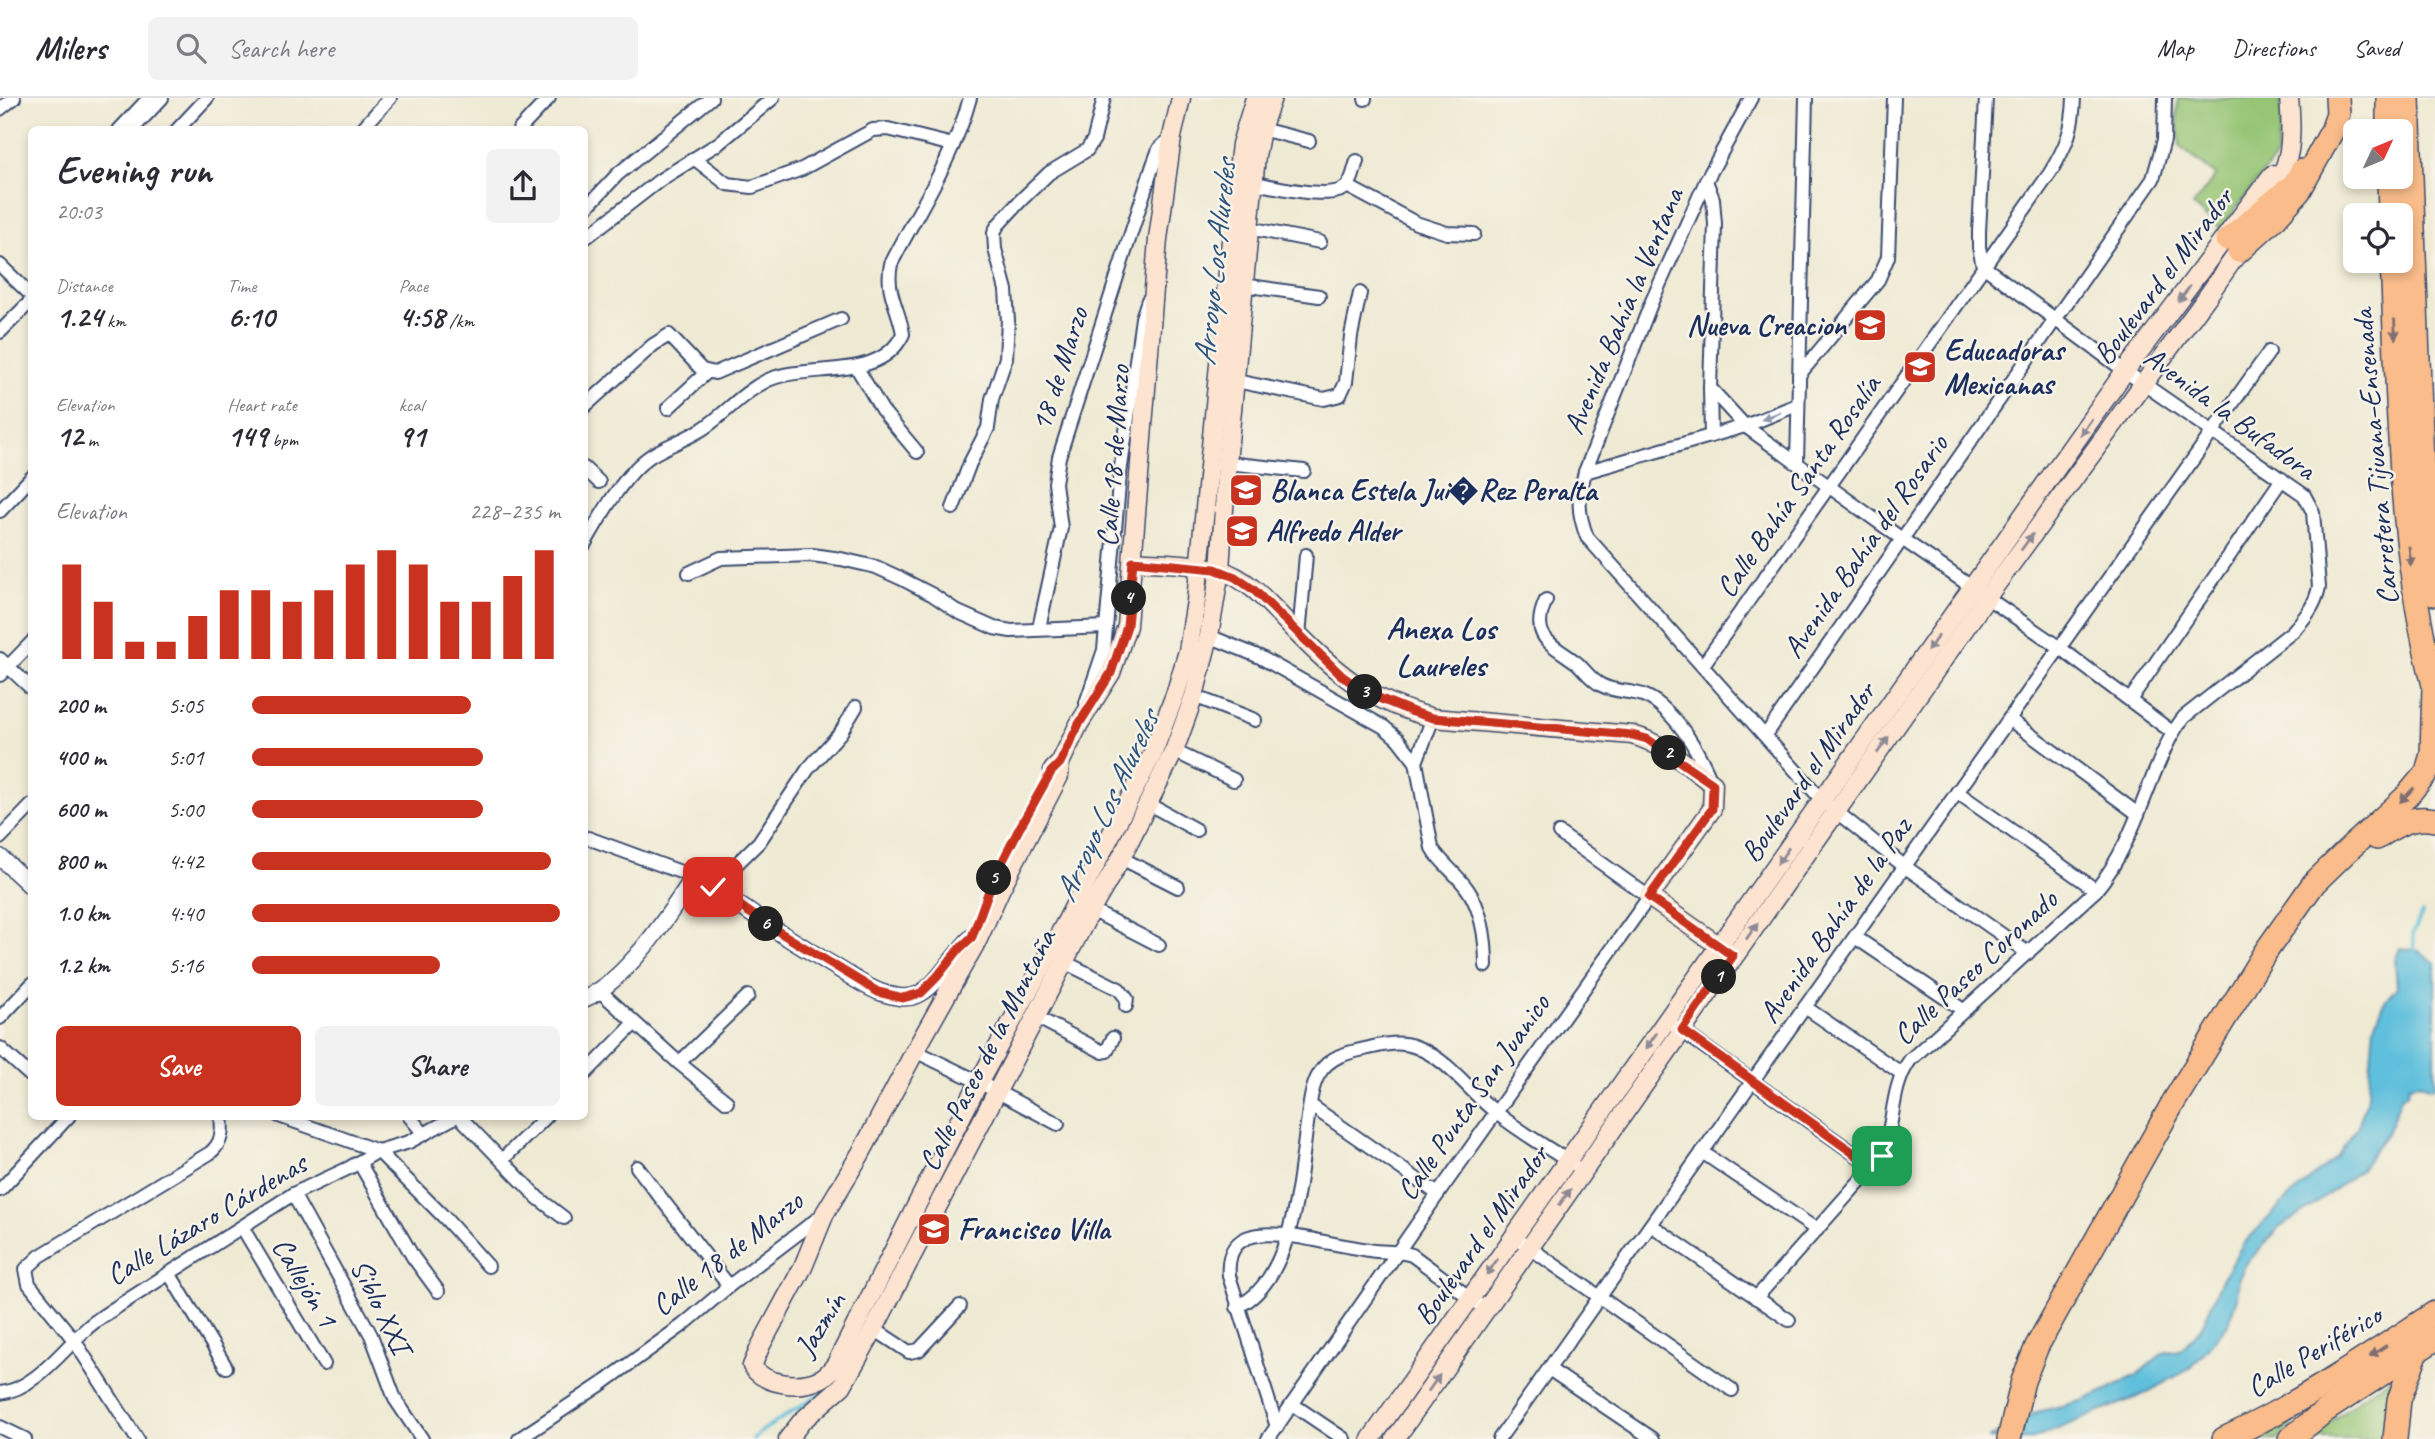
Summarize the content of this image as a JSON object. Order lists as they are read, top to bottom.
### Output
{
  "streets": {
    "highway": ["Carretera Tijuana–Ensenada", "Calle Periférico"],
    "main road": [
      "Boulevard el Mirador",
      "Calle 18 de Marzo",
      "Calle Paseo de la Montaña",
      "Calle Punta San Juanico",
      "Jazmín"
    ],
    "street": [
      "Avenida Bahía la Ventana",
      "18 de Marzo",
      "Avenida la Bufadora",
      "Calle Bahía Santa Rosalía",
      "Avenida Bahía del Rosario",
      "Avenida Bahía de la Paz",
      "Calle Paseo Coronado",
      "Calle Lázaro Cárdenas",
      "Callejón 1",
      "Siblo XXI"
    ]
  },
  "crossings": [
    ["Boulevard el Mirador", "Avenida Bahía la Ventana"],
    ["Boulevard el Mirador", "Avenida la Bufadora"],
    ["Avenida Bahía la Ventana", "Calle Bahía Santa Rosalía"],
    ["Avenida Bahía la Ventana", "Avenida Bahía del Rosario"],
    ["Avenida Bahía la Ventana", "Avenida Bahía de la Paz"],
    ["Avenida Bahía la Ventana", "Calle Paseo Coronado"],
    ["18 de Marzo", "Calle 18 de Marzo"],
    ["Avenida la Bufadora", "Calle Bahía Santa Rosalía"],
    ["Avenida la Bufadora", "Avenida Bahía del Rosario"],
    ["Avenida la Bufadora", "Avenida Bahía de la Paz"],
    ["Avenida la Bufadora", "Calle Paseo Coronado"],
    ["Calle 18 de Marzo", "Jazmín"],
    ["Calle Paseo de la Montaña", "Jazmín"],
    ["Calle Lázaro Cárdenas", "Callejón 1"],
    ["Calle Lázaro Cárdenas", "Siblo XXI"]
  ],
  "districts": ["Anexa Los Laureles"],
  "water": ["Arroyo Los Alureles"],
  "places": {
    "school or university": [
      "Nueva Creacion",
      "Educadoras Mexicanas",
      "Blanca Estela Jui�Rez Peralta",
      "Alfredo Alder",
      "Francisco Villa"
    ]
  },
  "north": "top right",
  "page": {
    "header": "Milers",
    "search": "Search here",
    "nav": ["Map", "Directions", "Saved"],
    "heading": ["Evening run", "20:03"],
    "stats": [
      ["Distance", "1.24 km"],
      ["Time", "6:10"],
      ["Pace", "4:58 /km"],
      ["Elevation", "12 m"],
      ["Heart rate", "149 bpm"],
      ["kcal", "91"]
    ],
    "chart": ["Elevation", "228–235 m"],
    "pins": [
      "4",
      "3",
      "2",
      "5",
      "6",
      "1"
    ],
    "list": [
      {
        "name": "200 m",
        "note": "5:05"
      },
      {
        "name": "400 m",
        "note": "5:01"
      },
      {
        "name": "600 m",
        "note": "5:00"
      },
      {
        "name": "800 m",
        "note": "4:42"
      },
      {
        "name": "1.0 km",
        "note": "4:40"
      },
      {
        "name": "1.2 km",
        "note": "5:16"
      }
    ],
    "buttons": ["Save", "Share"]
  }
}
